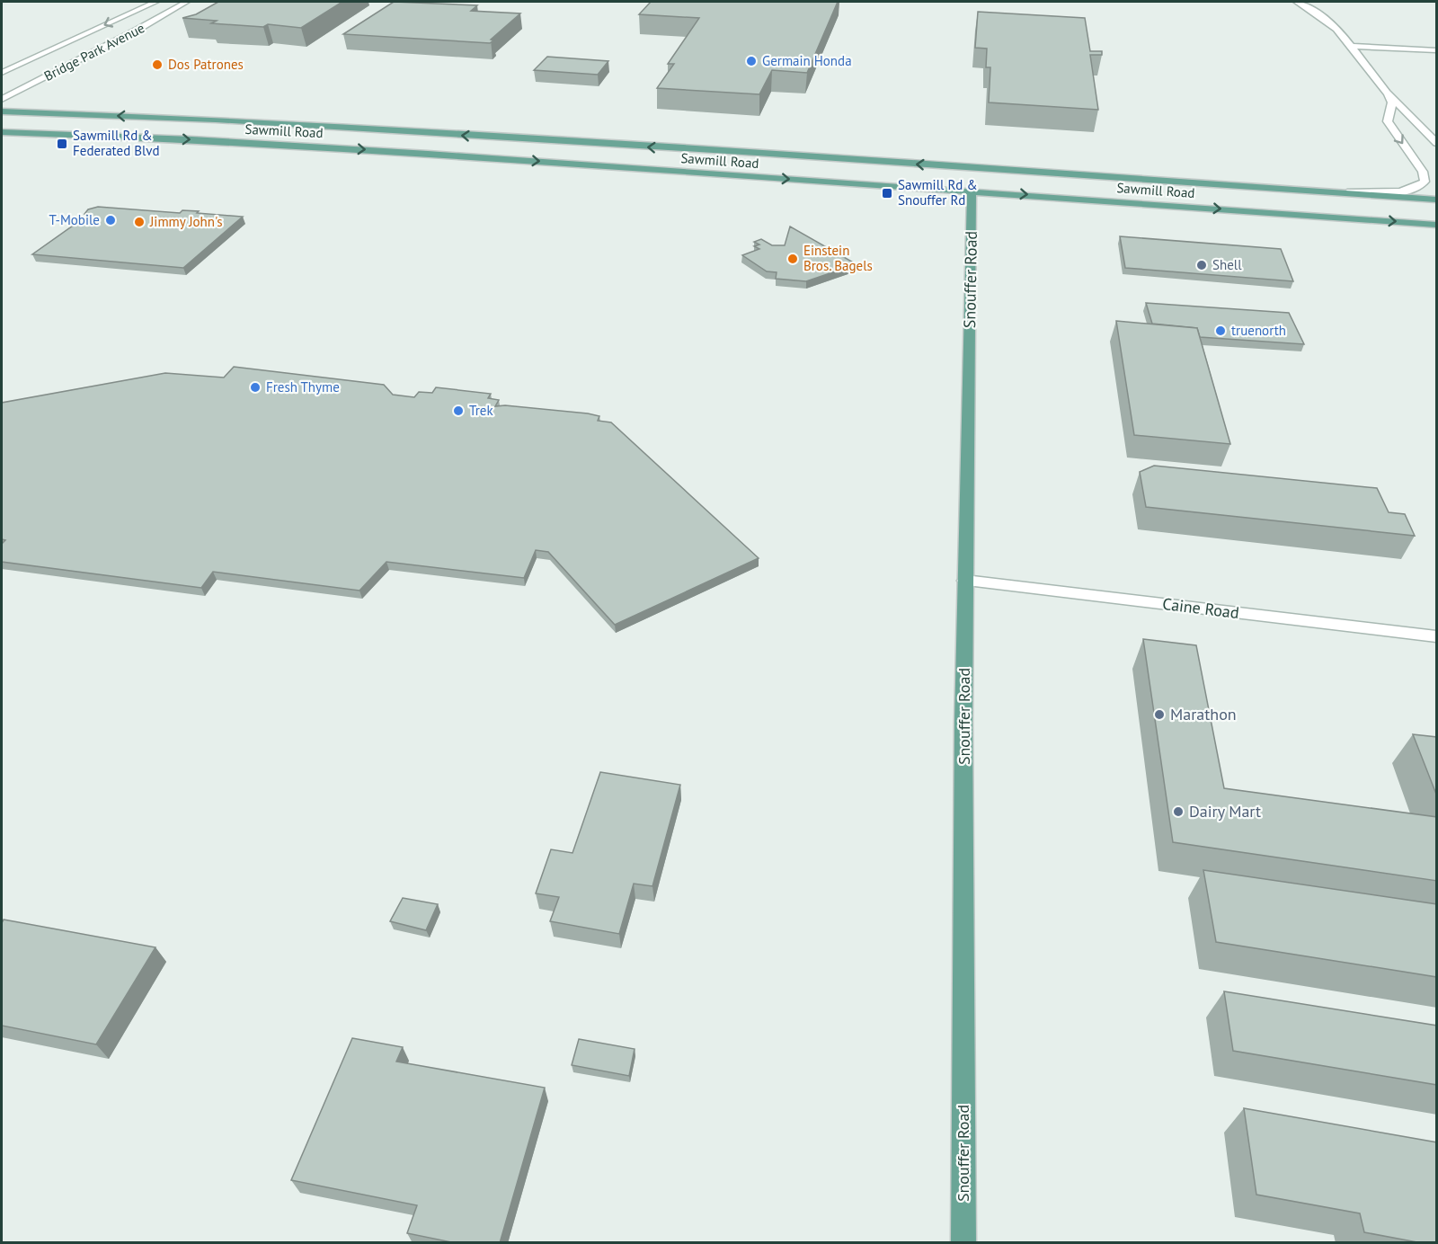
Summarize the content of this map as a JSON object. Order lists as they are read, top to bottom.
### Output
{
  "streets": {
    "main road": ["Sawmill Road", "Snouffer Road"],
    "street": ["Bridge Park Avenue", "Caine Road"]
  },
  "crossings": [
    ["Sawmill Road", "Snouffer Road"],
    ["Snouffer Road", "Caine Road"]
  ],
  "places": {
    "other": [
      "Germain Honda",
      "Dos Patrones",
      "T-Mobile",
      "Jimmy John's",
      "Einstein Bros. Bagels",
      "Shell",
      "truenorth",
      "Fresh Thyme",
      "Trek",
      "Marathon",
      "Dairy Mart"
    ],
    "transit": ["Sawmill Rd & Federated Blvd", "Sawmill Rd & Snouffer Rd"]
  }
}
